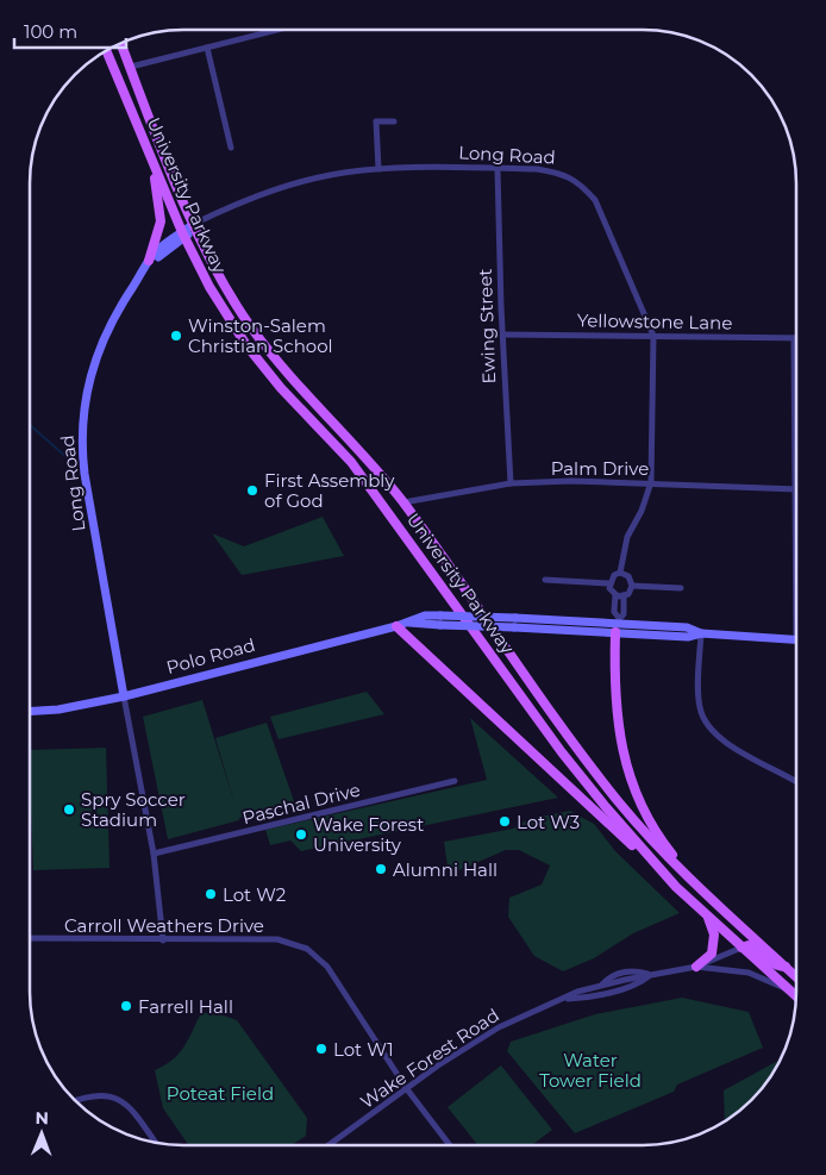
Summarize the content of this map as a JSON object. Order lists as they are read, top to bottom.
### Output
{
  "streets": {
    "main road": ["Long Road", "University Parkway", "Polo Road"],
    "street": [
      "Yellowstone Lane",
      "Ewing Street",
      "Palm Drive",
      "Paschal Drive",
      "Carroll Weathers Drive",
      "Wake Forest Road"
    ]
  },
  "crossings": [
    ["Long Road", "University Parkway"],
    ["Long Road", "Yellowstone Lane"],
    ["Long Road", "Ewing Street"],
    ["Long Road", "Palm Drive"],
    ["Long Road", "Polo Road"],
    ["University Parkway", "Palm Drive"],
    ["University Parkway", "Wake Forest Road"],
    ["Yellowstone Lane", "Ewing Street"],
    ["Ewing Street", "Palm Drive"],
    ["Carroll Weathers Drive", "Wake Forest Road"]
  ],
  "parks": ["Water Tower Field", "Poteat Field"],
  "places": [
    "Winston-Salem Christian School",
    "First Assembly of God",
    "Spry Soccer Stadium",
    "Lot W3",
    "Wake Forest University",
    "Alumni Hall",
    "Lot W2",
    "Farrell Hall",
    "Lot W1"
  ],
  "scale_bar": "100 m",
  "north": "top"
}
